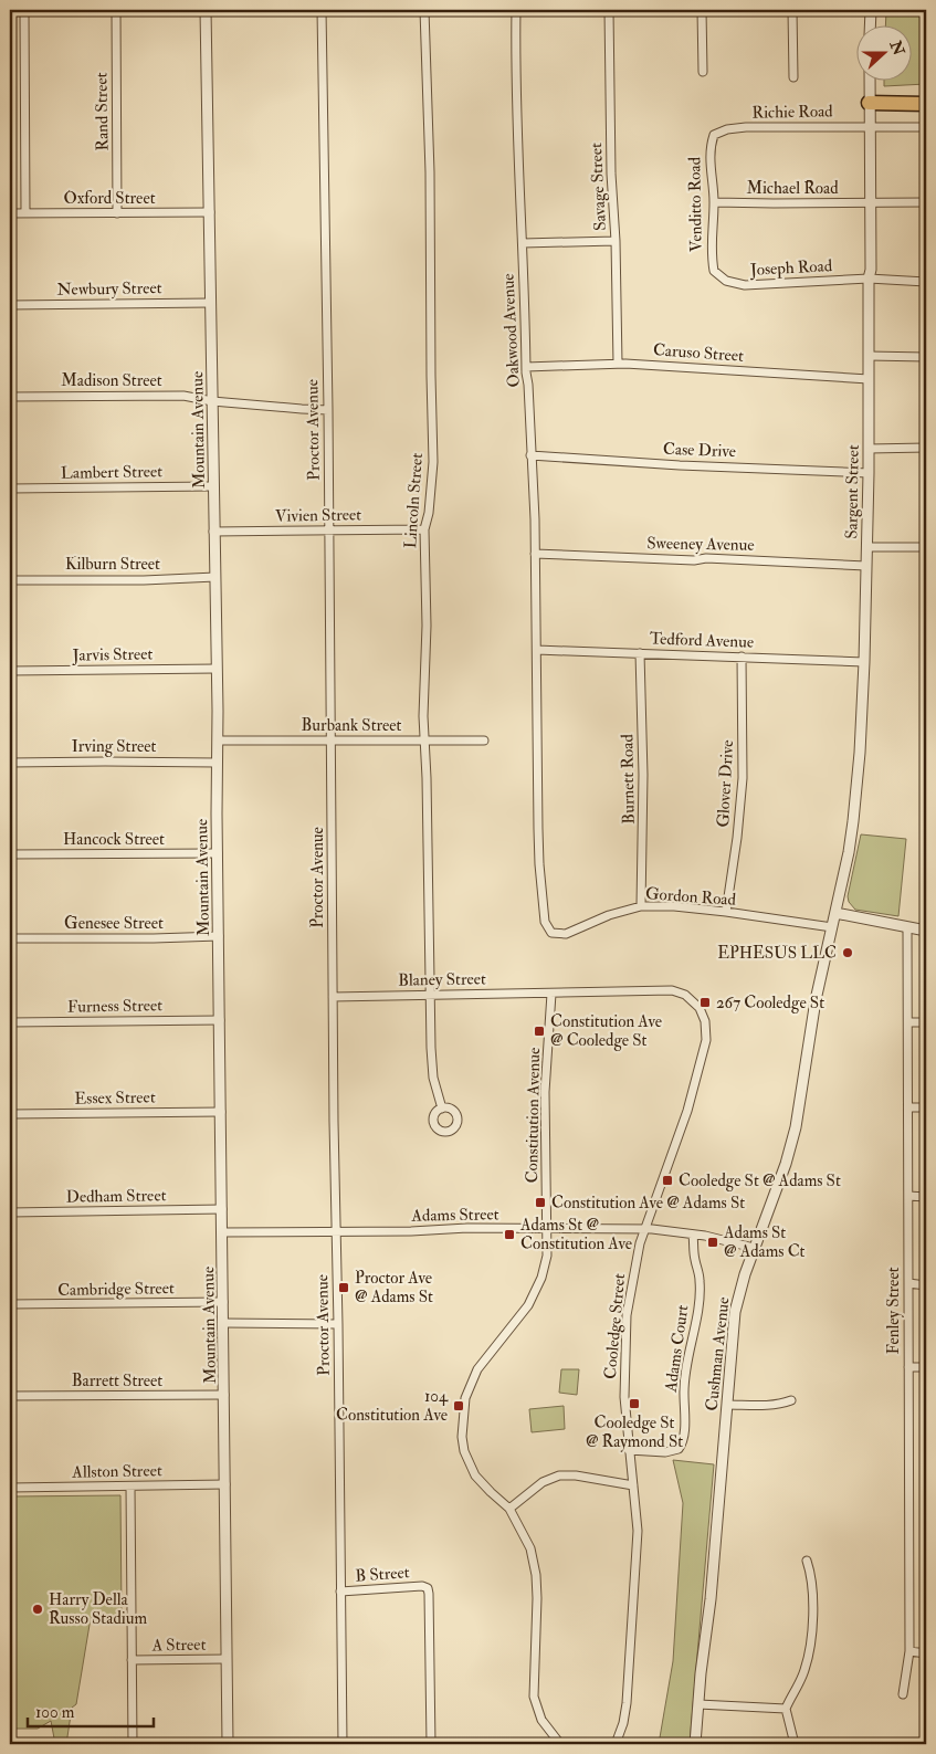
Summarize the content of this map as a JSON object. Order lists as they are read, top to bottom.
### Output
{
  "streets": {
    "street": [
      "Rand Street",
      "Richie Road",
      "Savage Street",
      "Michael Road",
      "Oxford Street",
      "Venditto Road",
      "Joseph Road",
      "Newbury Street",
      "Oakwood Avenue",
      "Caruso Street",
      "Madison Street",
      "Mountain Avenue",
      "Proctor Avenue",
      "Case Drive",
      "Lambert Street",
      "Sargent Street",
      "Lincoln Street",
      "Vivien Street",
      "Sweeney Avenue",
      "Kilburn Street",
      "Tedford Avenue",
      "Jarvis Street",
      "Burbank Street",
      "Irving Street",
      "Burnett Road",
      "Glover Drive",
      "Hancock Street",
      "Gordon Road",
      "Genesee Street",
      "Blaney Street",
      "Furness Street",
      "Essex Street",
      "Constitution Avenue",
      "Dedham Street",
      "Adams Street",
      "Cambridge Street",
      "Fenley Street",
      "Cooledge Street",
      "Adams Court",
      "Cushman Avenue",
      "Barrett Street",
      "Allston Street",
      "B Street",
      "A Street"
    ]
  },
  "crossings": [
    ["Rand Street", "Oxford Street"],
    ["Richie Road", "Venditto Road"],
    ["Richie Road", "Sargent Street"],
    ["Savage Street", "Caruso Street"],
    ["Michael Road", "Venditto Road"],
    ["Michael Road", "Sargent Street"],
    ["Oxford Street", "Mountain Avenue"],
    ["Venditto Road", "Joseph Road"],
    ["Joseph Road", "Sargent Street"],
    ["Newbury Street", "Mountain Avenue"],
    ["Oakwood Avenue", "Caruso Street"],
    ["Oakwood Avenue", "Case Drive"],
    ["Oakwood Avenue", "Sweeney Avenue"],
    ["Oakwood Avenue", "Tedford Avenue"],
    ["Oakwood Avenue", "Gordon Road"],
    ["Caruso Street", "Sargent Street"],
    ["Madison Street", "Mountain Avenue"],
    ["Madison Street", "Proctor Avenue"],
    ["Mountain Avenue", "Lambert Street"],
    ["Mountain Avenue", "Vivien Street"],
    ["Mountain Avenue", "Kilburn Street"],
    ["Mountain Avenue", "Jarvis Street"],
    ["Mountain Avenue", "Burbank Street"],
    ["Mountain Avenue", "Irving Street"],
    ["Mountain Avenue", "Hancock Street"],
    ["Mountain Avenue", "Genesee Street"],
    ["Mountain Avenue", "Furness Street"],
    ["Mountain Avenue", "Essex Street"],
    ["Mountain Avenue", "Dedham Street"],
    ["Mountain Avenue", "Adams Street"],
    ["Mountain Avenue", "Cambridge Street"],
    ["Mountain Avenue", "Barrett Street"],
    ["Mountain Avenue", "Allston Street"],
    ["Mountain Avenue", "A Street"],
    ["Proctor Avenue", "Vivien Street"],
    ["Proctor Avenue", "Burbank Street"],
    ["Proctor Avenue", "Blaney Street"],
    ["Proctor Avenue", "Adams Street"],
    ["Proctor Avenue", "B Street"],
    ["Case Drive", "Sargent Street"],
    ["Sargent Street", "Sweeney Avenue"],
    ["Sargent Street", "Tedford Avenue"],
    ["Sargent Street", "Cushman Avenue"],
    ["Lincoln Street", "Vivien Street"],
    ["Lincoln Street", "Burbank Street"],
    ["Lincoln Street", "Blaney Street"],
    ["Tedford Avenue", "Burnett Road"],
    ["Tedford Avenue", "Glover Drive"],
    ["Tedford Avenue", "Gordon Road"],
    ["Burnett Road", "Gordon Road"],
    ["Glover Drive", "Gordon Road"],
    ["Gordon Road", "Cushman Avenue"],
    ["Blaney Street", "Constitution Avenue"],
    ["Blaney Street", "Cooledge Street"],
    ["Constitution Avenue", "Adams Street"],
    ["Constitution Avenue", "Cooledge Street"],
    ["Adams Street", "Cooledge Street"],
    ["Adams Street", "Adams Court"],
    ["Adams Street", "Cushman Avenue"],
    ["Cooledge Street", "Adams Court"]
  ],
  "places": {
    "other": ["EPHESUS LLC", "Harry Della Russo Stadium"],
    "transit": [
      "267 Cooledge St",
      "Constitution Ave @ Cooledge St",
      "Cooledge St @ Adams St",
      "Constitution Ave @ Adams St",
      "Adams St @ Constitution Ave",
      "Adams St @ Adams Ct",
      "Proctor Ave @ Adams St",
      "Cooledge St @ Raymond St",
      "104 Constitution Ave"
    ]
  },
  "scale_bar": "100 m",
  "north": "right"
}
